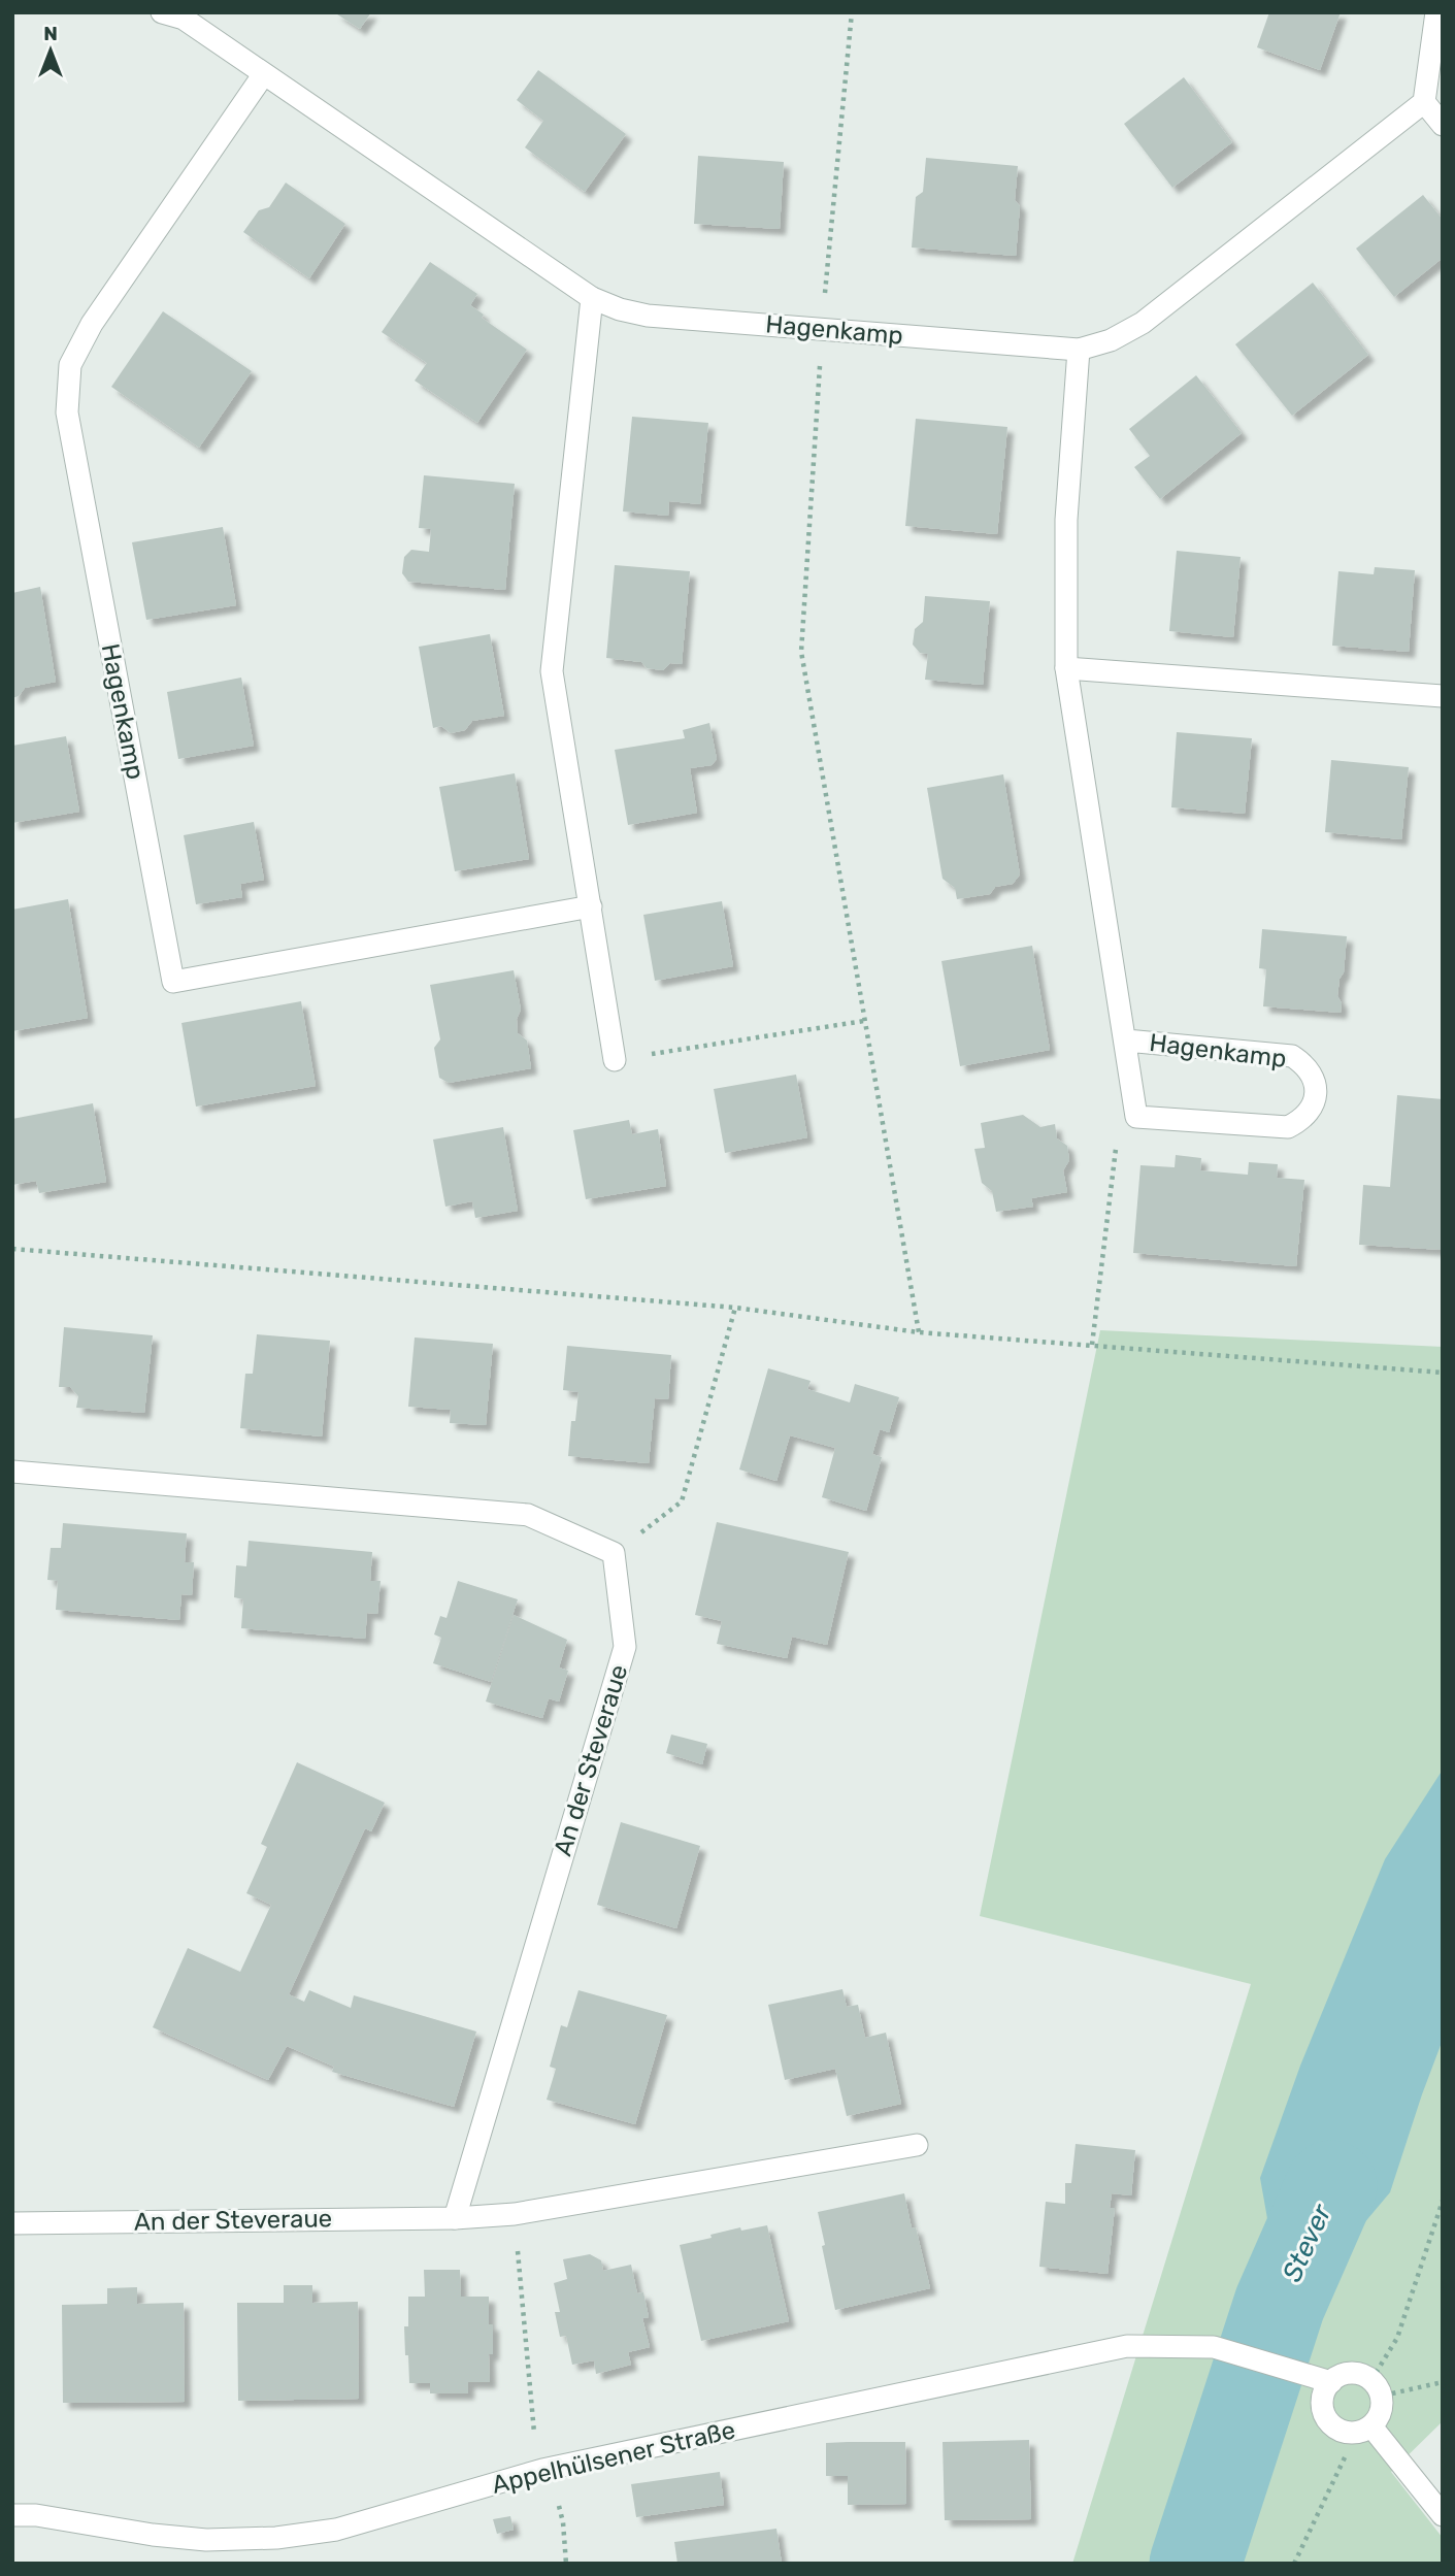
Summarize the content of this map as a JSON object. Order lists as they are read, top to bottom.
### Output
{
  "streets": {
    "street": ["Hagenkamp", "An der Steveraue", "Appelhülsener Straße"]
  },
  "water": ["Stever"],
  "north": "top"
}
